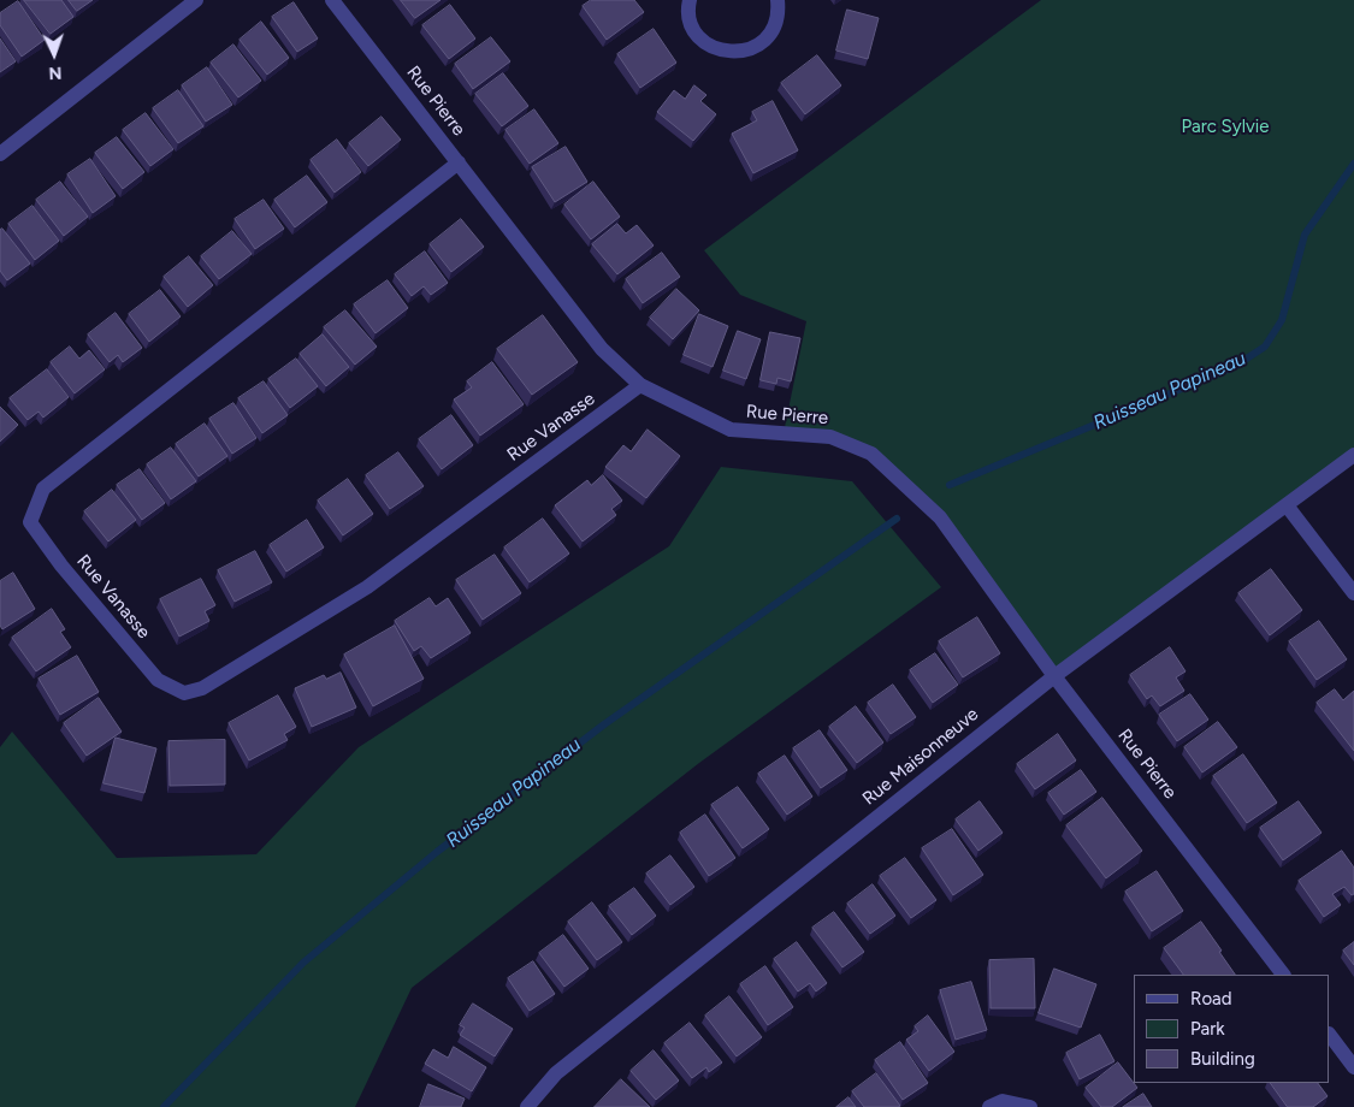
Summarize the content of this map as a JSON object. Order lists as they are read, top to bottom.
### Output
{
  "streets": {
    "street": ["Rue Pierre", "Rue Vanasse", "Rue Maisonneuve"]
  },
  "crossings": [
    ["Rue Pierre", "Rue Vanasse"],
    ["Rue Pierre", "Rue Maisonneuve"]
  ],
  "water": ["Ruisseau Papineau"],
  "parks": ["Parc Sylvie"],
  "legend": ["Road", "Park", "Building"],
  "north": "bottom"
}
